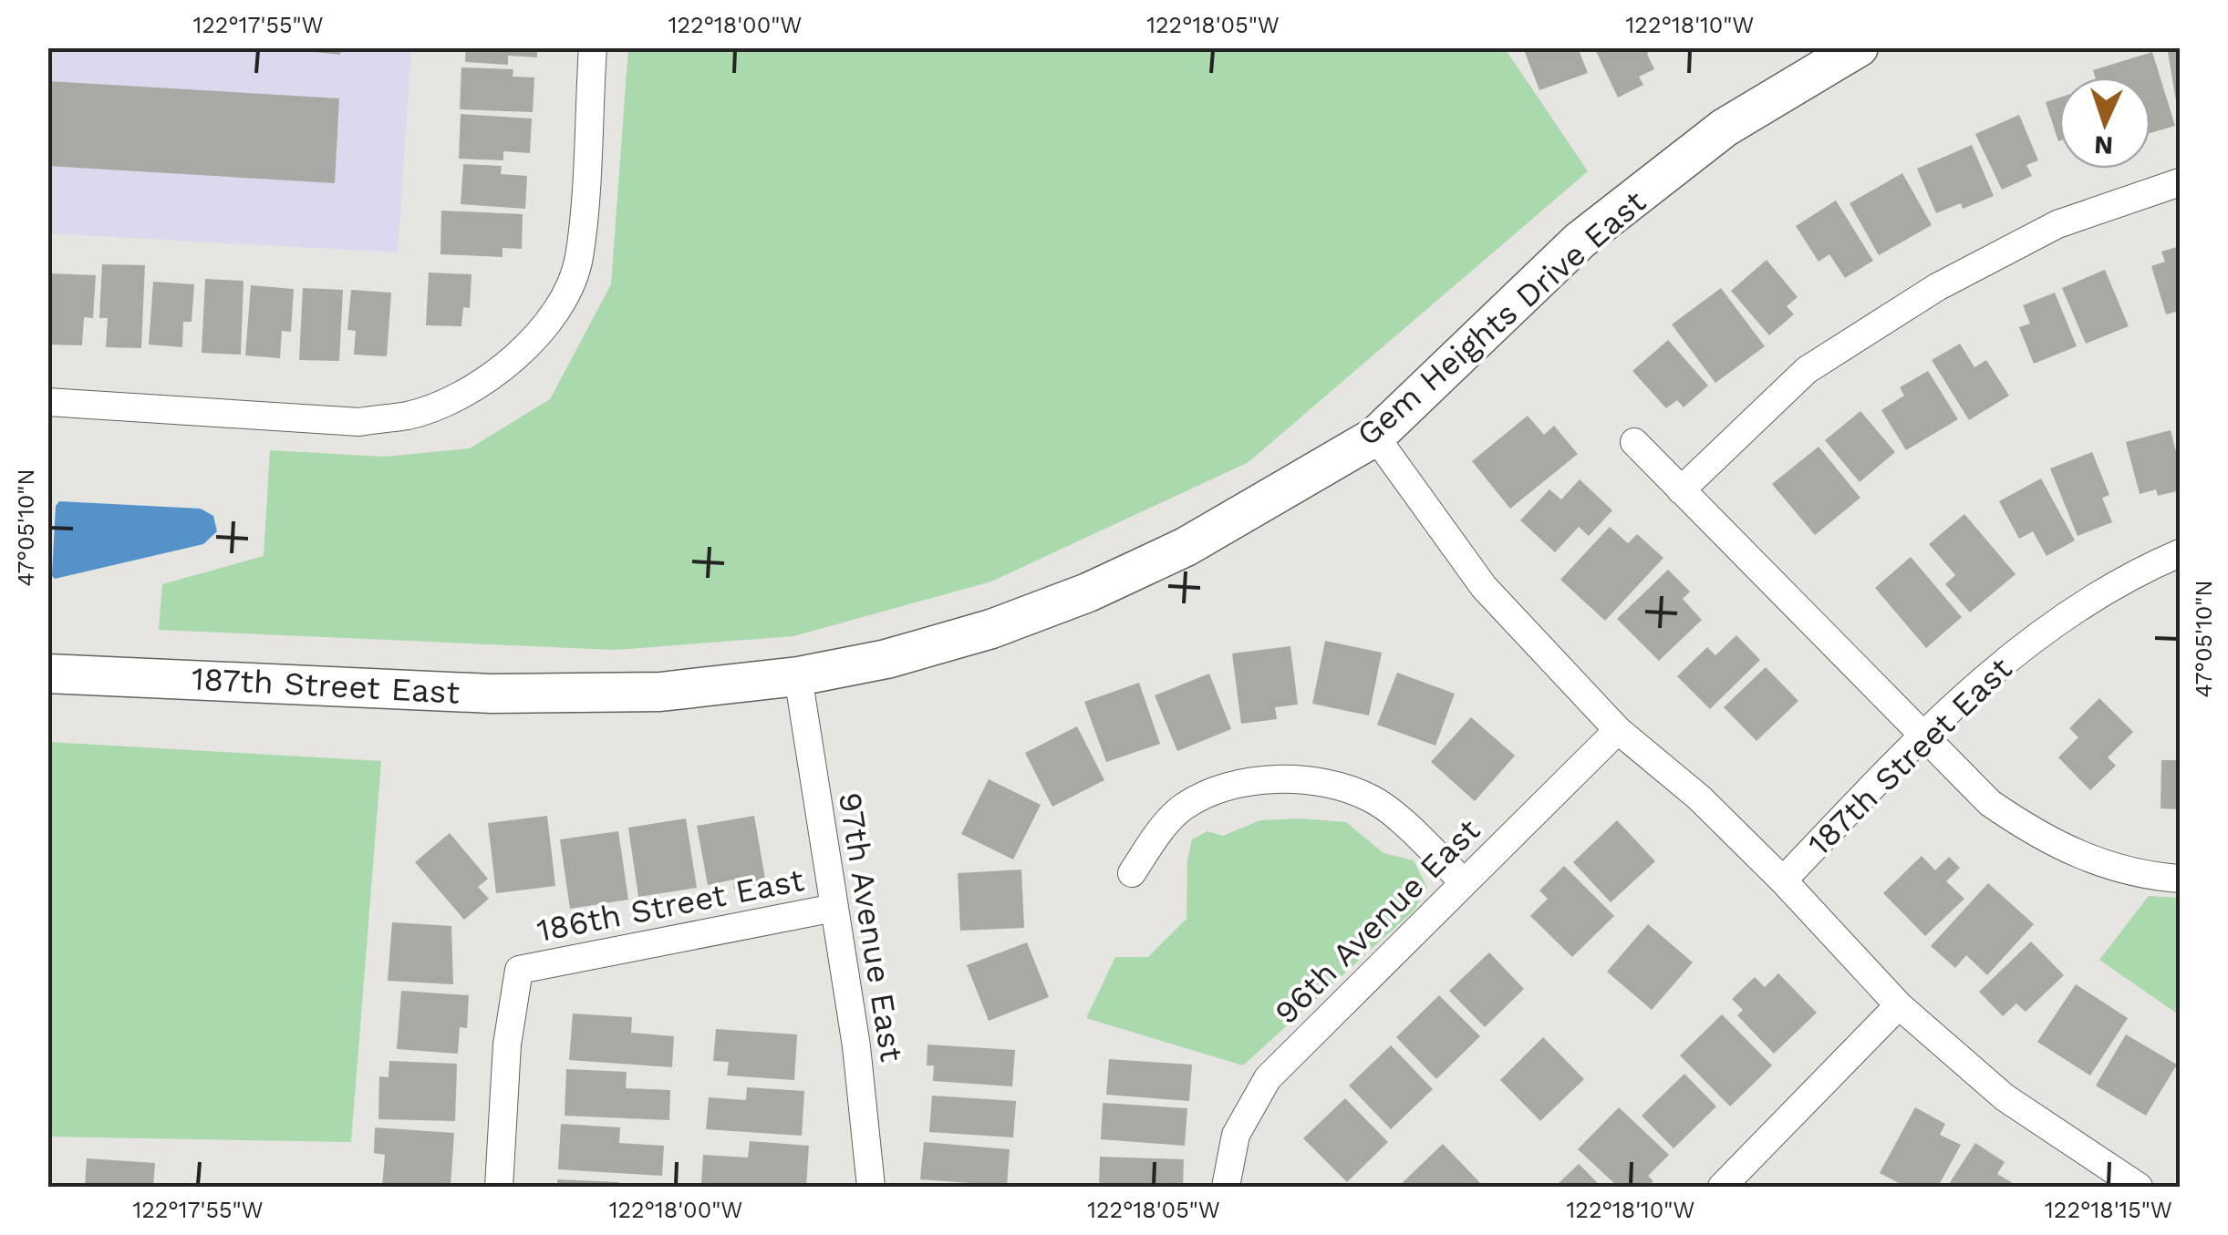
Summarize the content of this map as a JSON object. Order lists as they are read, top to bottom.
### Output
{
  "streets": {
    "street": [
      "Gem Heights Drive East",
      "187th Street East",
      "186th Street East",
      "96th Avenue East",
      "97th Avenue East"
    ]
  },
  "crossings": [
    ["Gem Heights Drive East", "187th Street East"],
    ["Gem Heights Drive East", "97th Avenue East"],
    ["186th Street East", "97th Avenue East"]
  ],
  "north": "bottom",
  "coordinates": [
    "122°17'55\"W",
    "122°18'00\"W",
    "122°18'05\"W",
    "122°18'10\"W",
    "47°05'10\"N",
    "122°18'15\"W"
  ]
}
